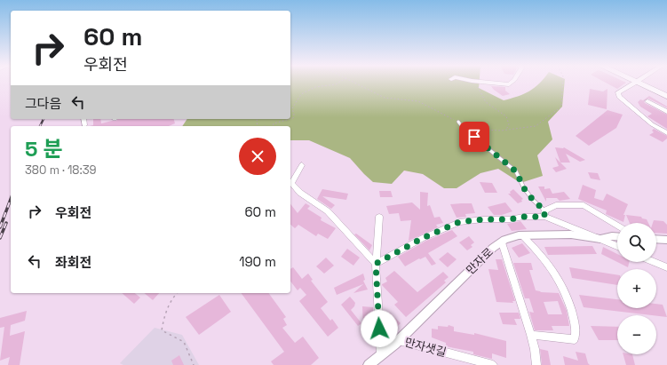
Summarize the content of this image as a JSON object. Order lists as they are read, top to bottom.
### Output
{
  "streets": {
    "street": ["만자로", "만자샛길"]
  },
  "crossings": [
    ["만자로", "만자샛길"]
  ],
  "page": {
    "turn": ["60 m", "우회전"],
    "then": "그다음",
    "heading": ["5 분", "380 m · 18:39"],
    "list": [
      {
        "name": "우회전",
        "value": "60 m"
      },
      {
        "name": "좌회전",
        "value": "190 m"
      }
    ],
    "map_buttons": ["+", "−"]
  }
}
